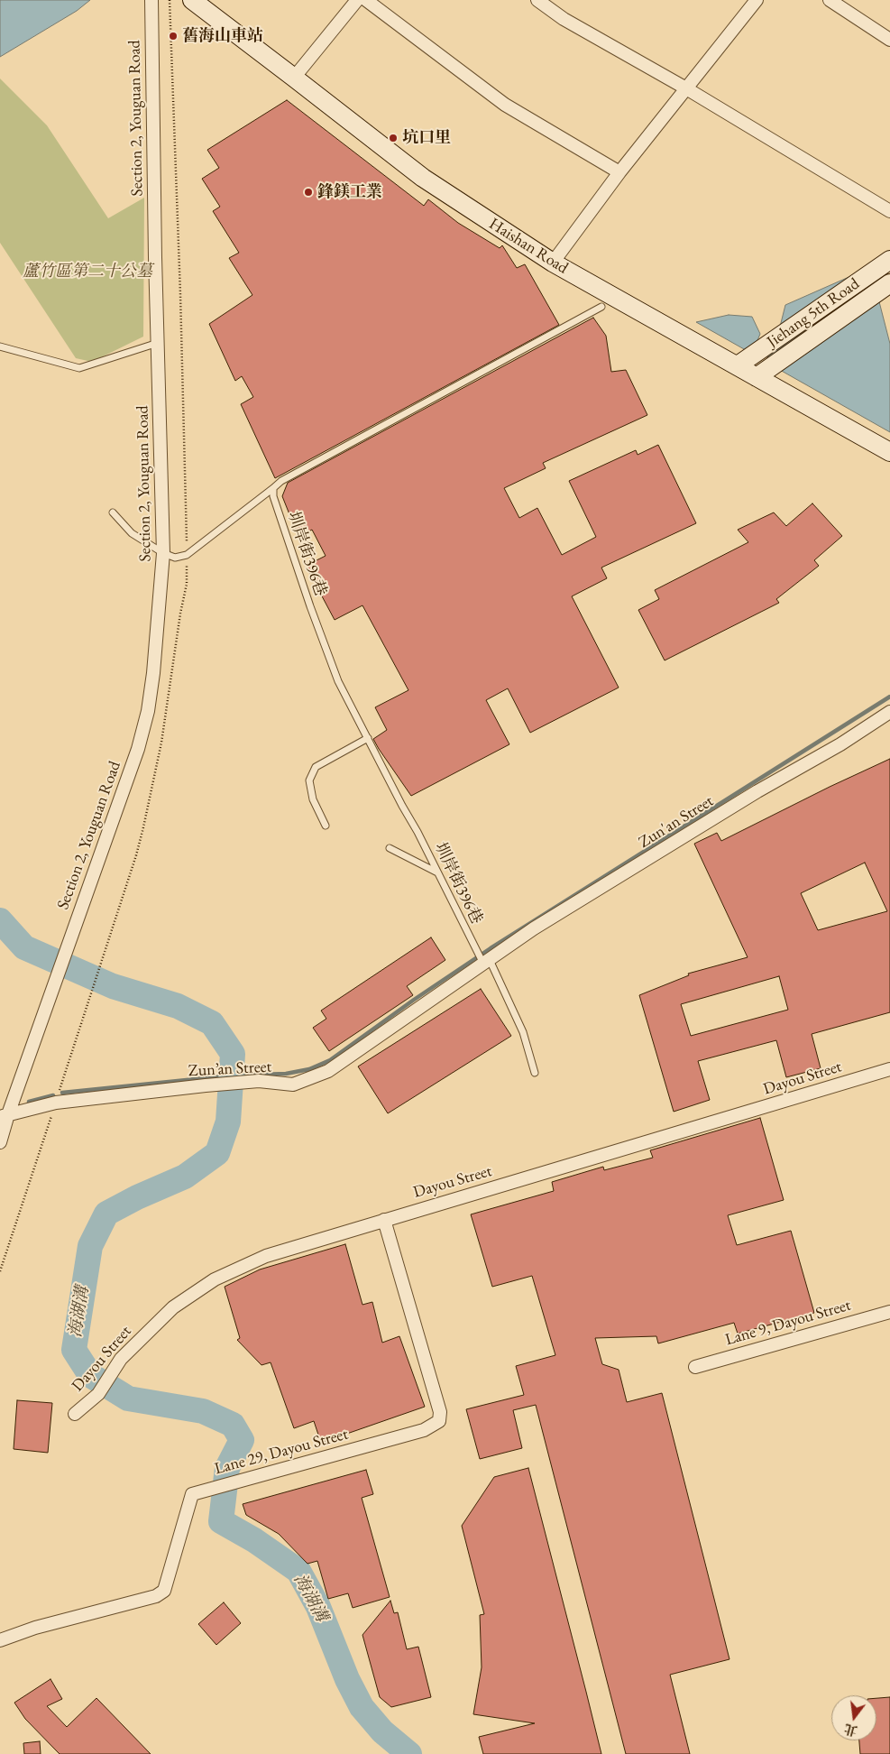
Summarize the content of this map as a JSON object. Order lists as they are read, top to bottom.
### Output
{
  "streets": {
    "main road": ["Haishan Road", "Jiehang 5th Road"],
    "street": [
      "Section 2, Youguan Road",
      "Zun'an Street",
      "Zun’an Street",
      "Dayou Street",
      "Lane 9, Dayou Street",
      "Lane 29, Dayou Street"
    ],
    "lane": ["圳岸街396巷"]
  },
  "crossings": [
    ["Section 2, Youguan Road", "Zun’an Street"],
    ["Haishan Road", "Jiehang 5th Road"],
    ["圳岸街396巷", "Zun'an Street"],
    ["圳岸街396巷", "Zun’an Street"],
    ["Zun'an Street", "Zun’an Street"],
    ["Dayou Street", "Lane 29, Dayou Street"]
  ],
  "water": ["海湖溝"],
  "parks": ["蘆竹區第二十公墓"],
  "places": ["舊海山車站", "坑口里", "鋒鎂工業"],
  "north": "bottom"
}
